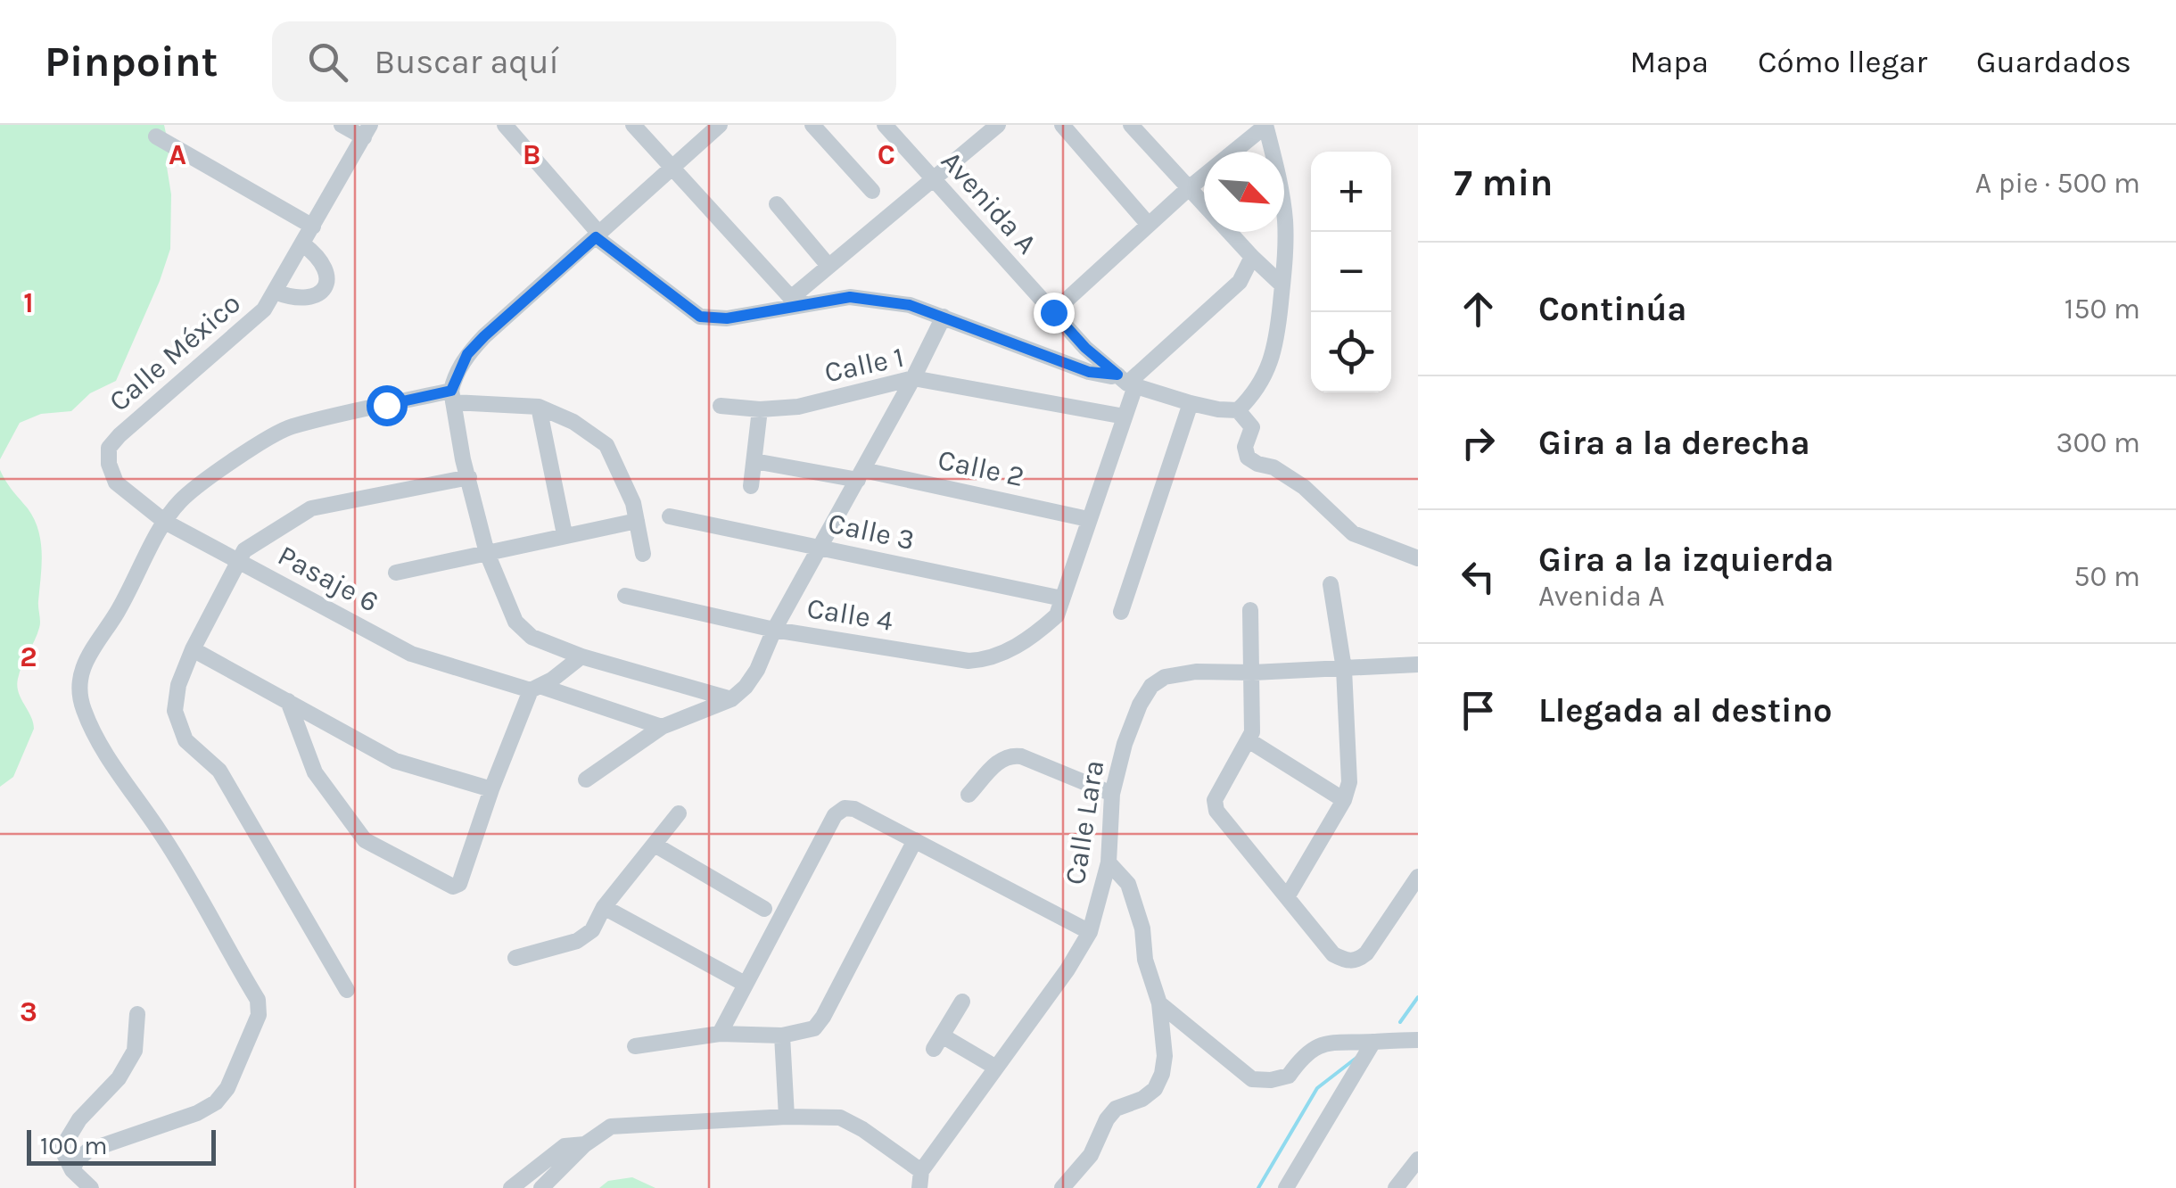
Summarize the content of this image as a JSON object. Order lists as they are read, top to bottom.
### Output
{
  "streets": {
    "street": [
      "Avenida A",
      "Calle México",
      "Calle 1",
      "Calle 2",
      "Calle 3",
      "Pasaje 6",
      "Calle 4",
      "Calle Lara"
    ]
  },
  "crossings": [
    ["Calle México", "Pasaje 6"],
    ["Calle 3", "Calle 4"]
  ],
  "scale_bar": "100 m",
  "north": "bottom right",
  "page": {
    "header": "Pinpoint",
    "search": "Buscar aquí",
    "nav": ["Mapa", "Cómo llegar", "Guardados"],
    "heading": ["7 min", "A pie · 500 m"],
    "map_buttons": ["+", "−"],
    "list": [
      ["Continúa", "150 m"],
      ["Gira a la derecha", "300 m"],
      ["Gira a la izquierda", "Avenida A", "50 m"],
      "Llegada al destino"
    ],
    "scale": "100 m"
  },
  "grid": {
    "columns": ["A", "B", "C"],
    "rows": ["1", "2", "3"]
  }
}
